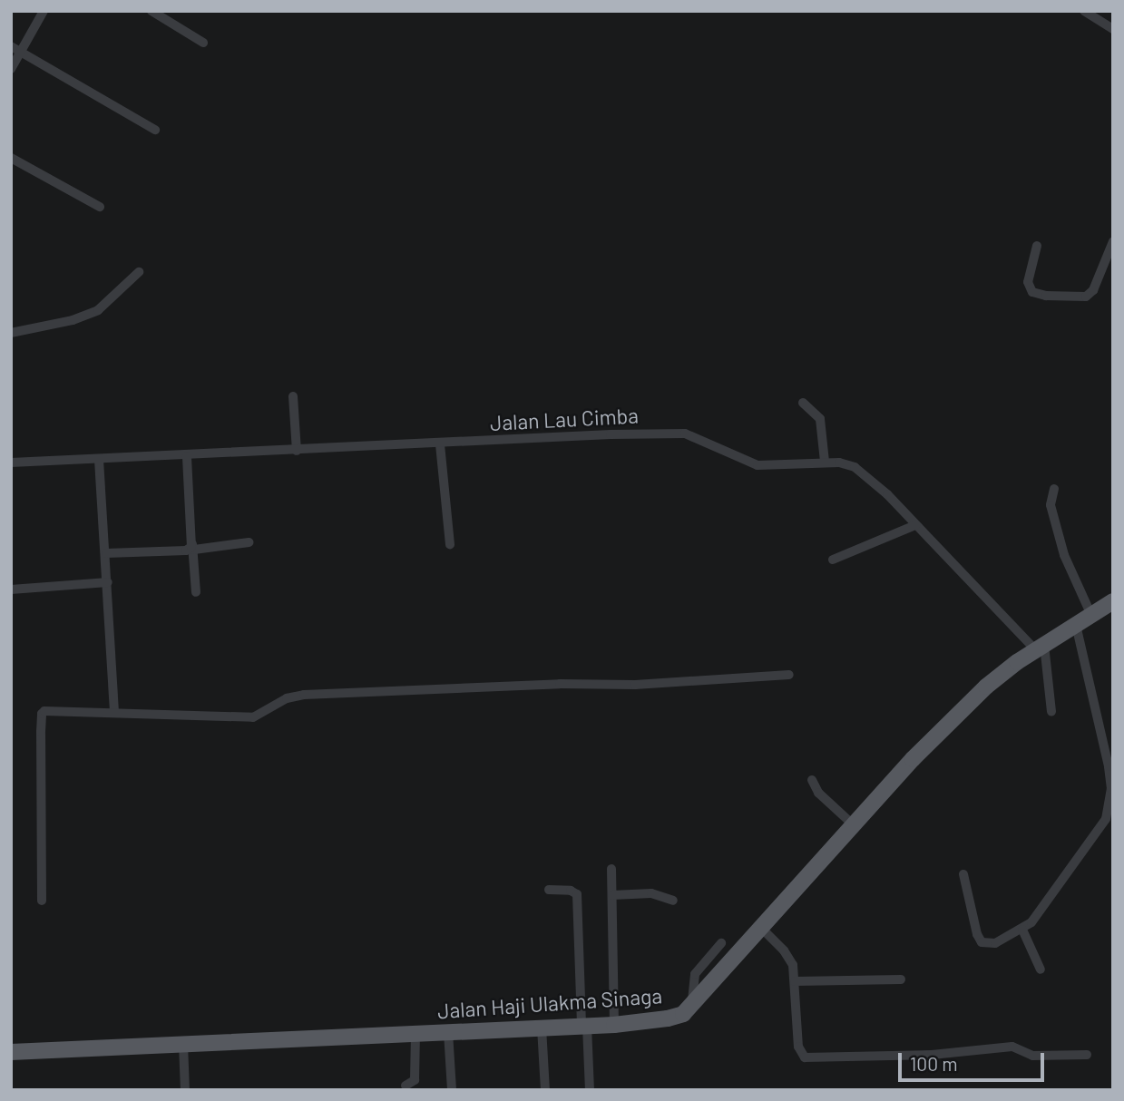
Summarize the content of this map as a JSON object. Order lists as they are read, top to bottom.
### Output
{
  "streets": {
    "main road": ["Jalan Haji Ulakma Sinaga"],
    "street": ["Jalan Lau Cimba"]
  },
  "crossings": [
    ["Jalan Lau Cimba", "Jalan Haji Ulakma Sinaga"]
  ],
  "scale_bar": "100 m"
}
